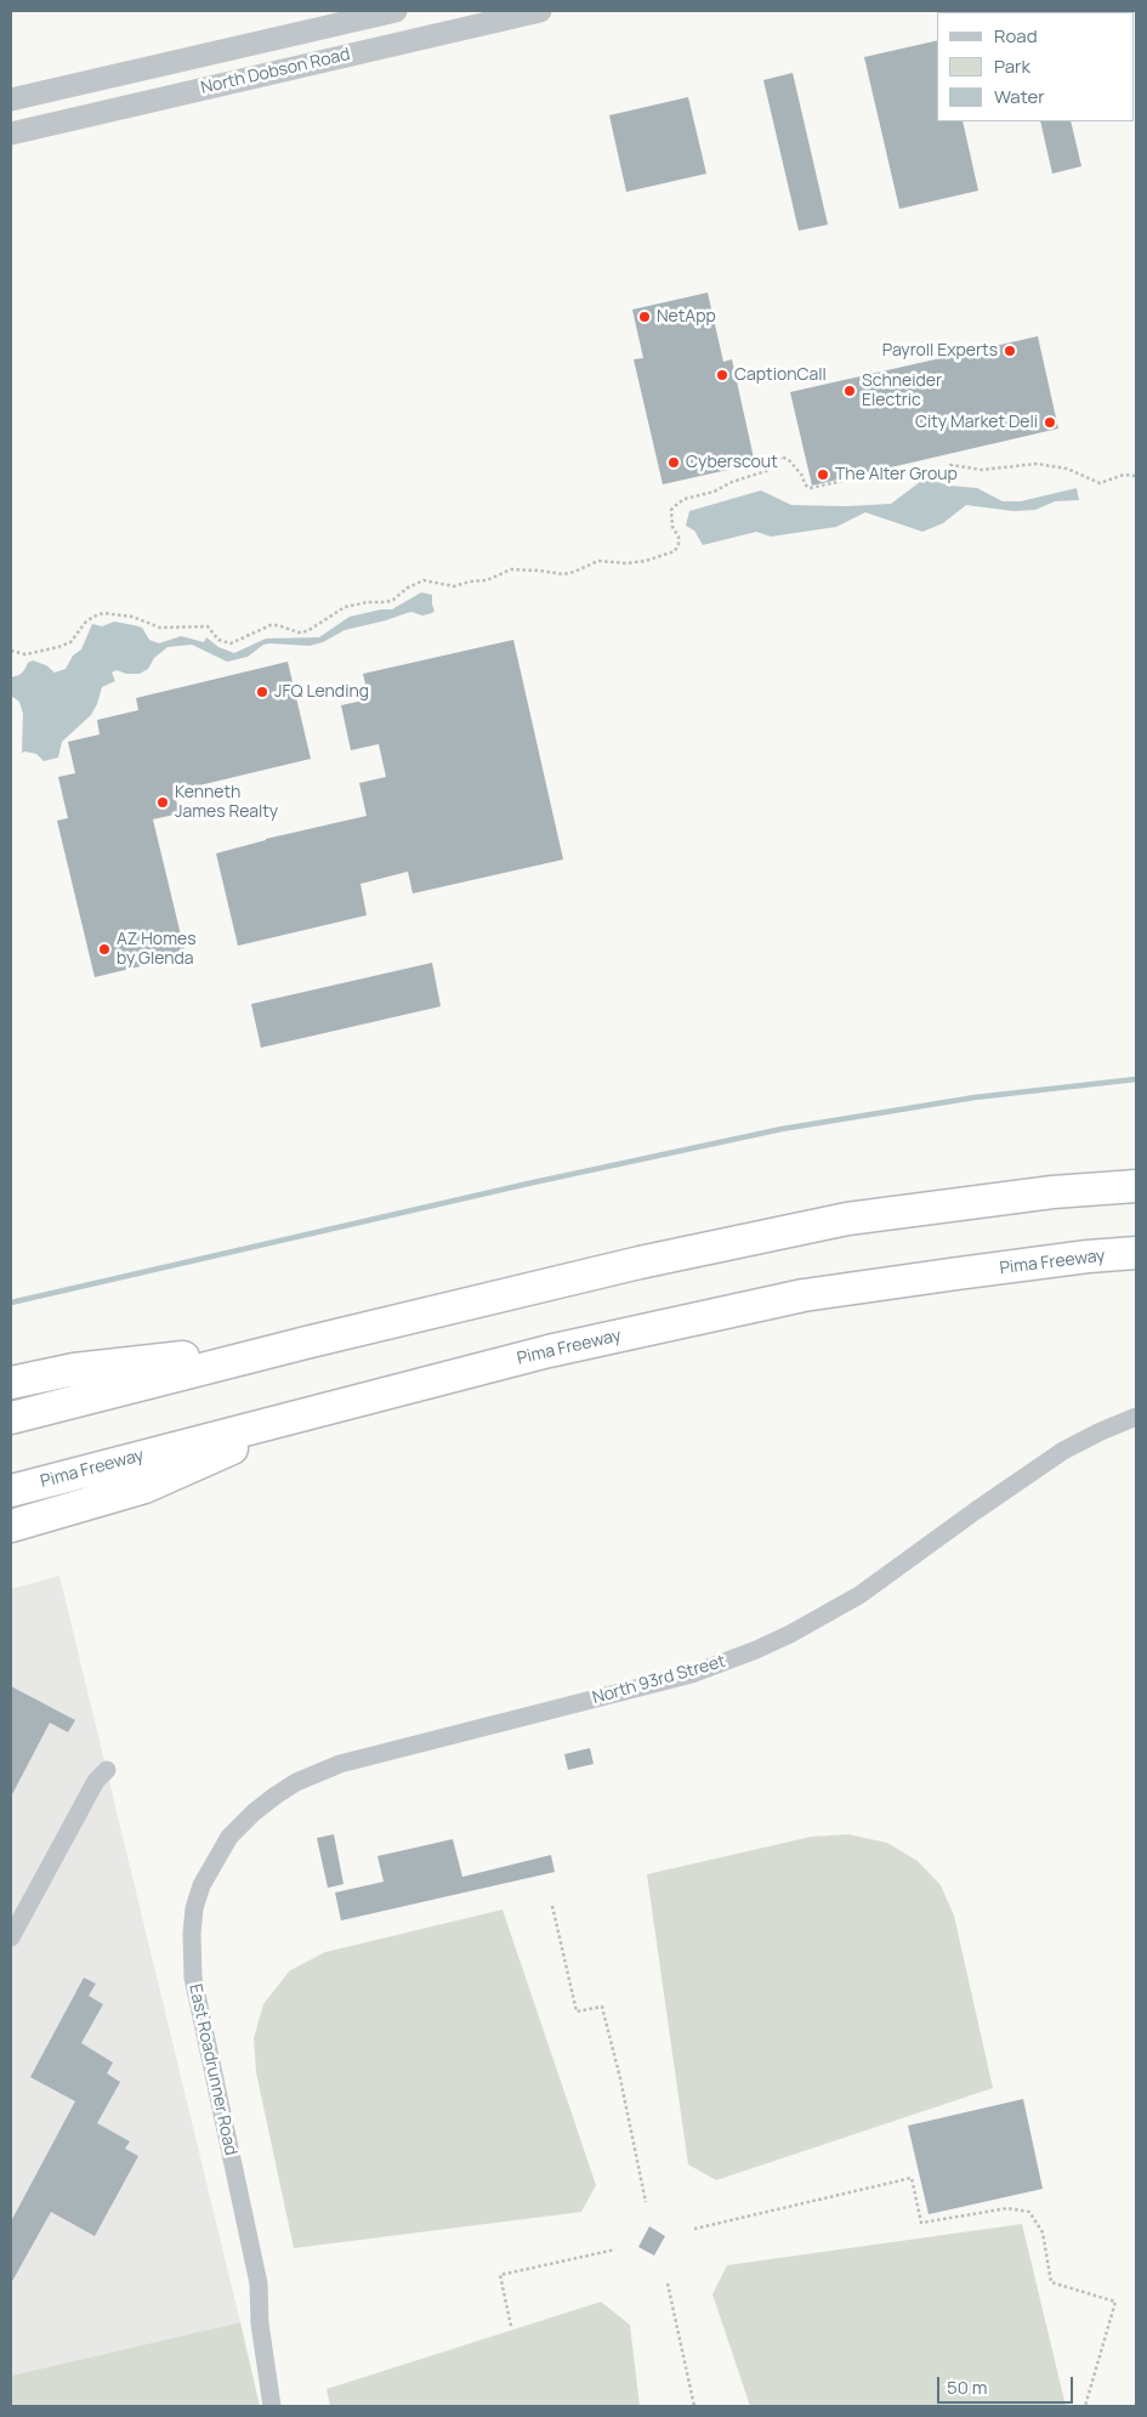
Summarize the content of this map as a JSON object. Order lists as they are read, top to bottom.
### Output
{
  "streets": {
    "highway": ["Pima Freeway"],
    "street": ["North Dobson Road", "North 93rd Street", "East Roadrunner Road"]
  },
  "crossings": [
    ["North 93rd Street", "East Roadrunner Road"]
  ],
  "places": [
    "NetApp",
    "Payroll Experts",
    "CaptionCall",
    "Schneider Electric",
    "City Market Deli",
    "Cyberscout",
    "The Alter Group",
    "JFQ Lending",
    "Kenneth James Realty",
    "AZ Homes by Glenda"
  ],
  "legend": ["Road", "Park", "Water"],
  "scale_bar": "50 m"
}
